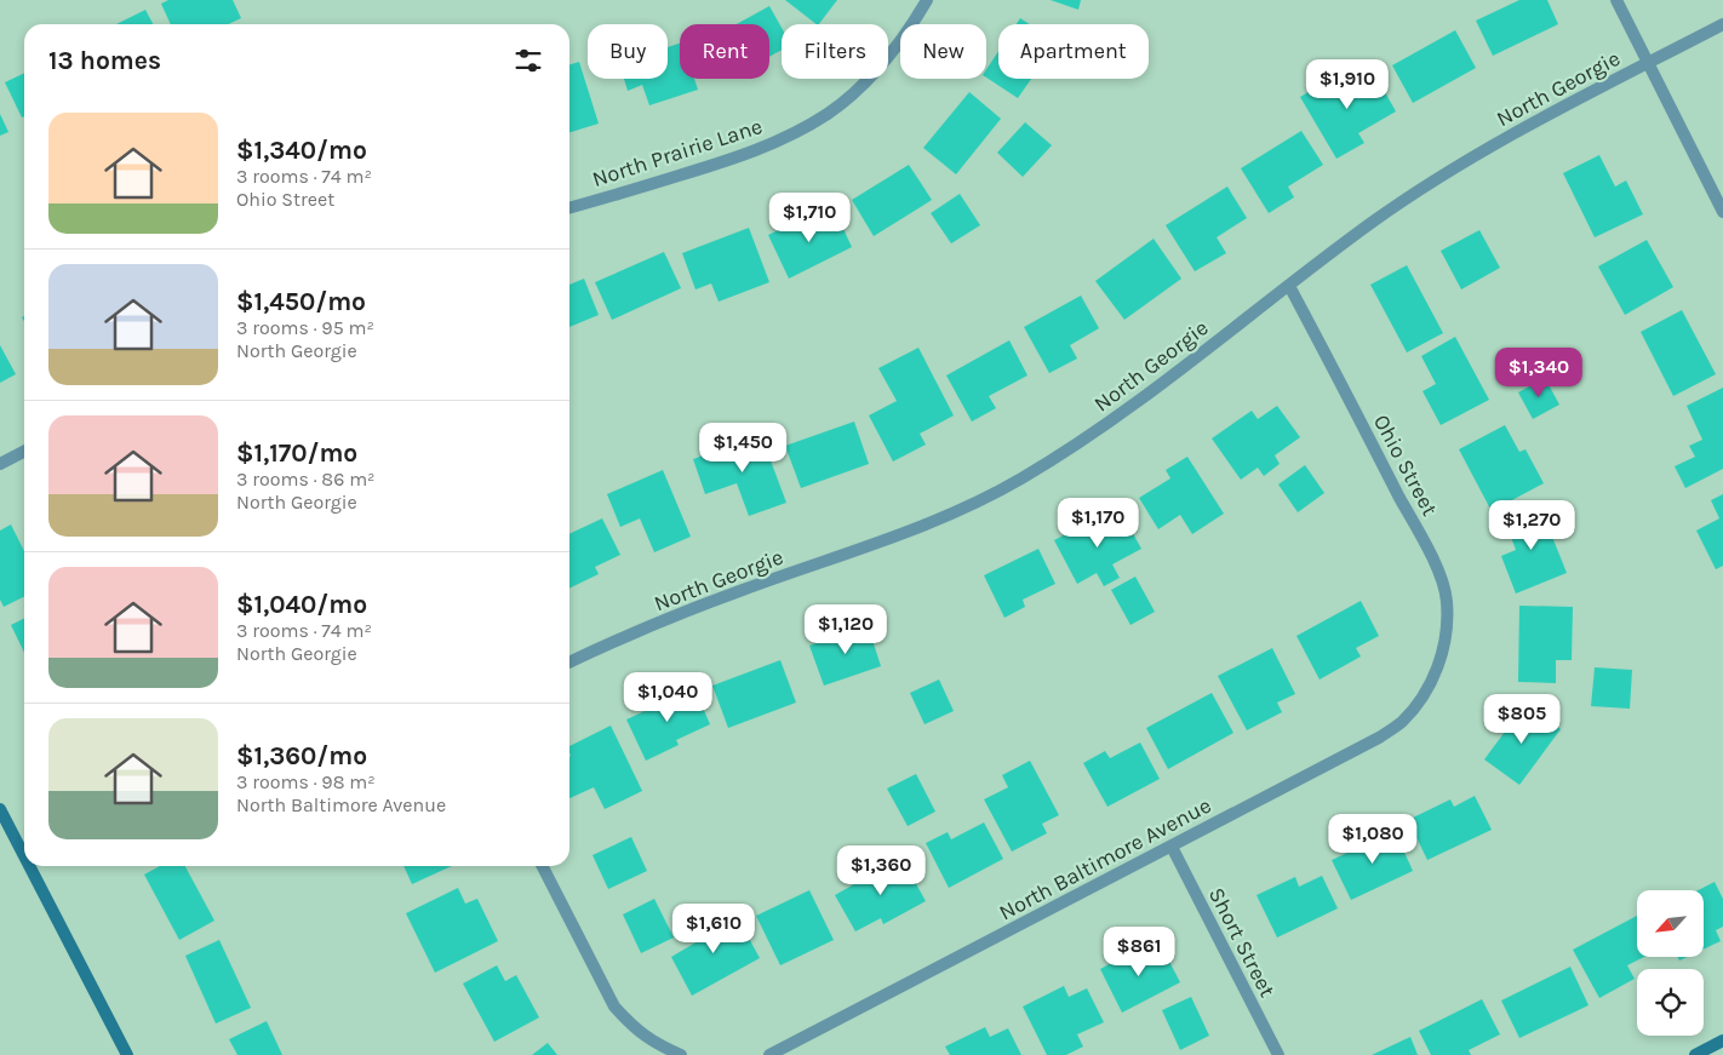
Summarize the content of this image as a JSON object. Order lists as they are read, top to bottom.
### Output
{
  "streets": {
    "street": [
      "North Georgie",
      "North Prairie Lane",
      "Ohio Street",
      "North Baltimore Avenue",
      "Short Street"
    ]
  },
  "crossings": [
    ["North Georgie", "Ohio Street"],
    ["Ohio Street", "North Baltimore Avenue"],
    ["North Baltimore Avenue", "Short Street"]
  ],
  "north": "bottom left",
  "page": {
    "chip": [
      "Buy",
      "Rent",
      "Filters",
      "New",
      "Apartment"
    ],
    "heading": "13 homes",
    "price": [
      "$1,910",
      "$1,710",
      "$1,340",
      "$1,450",
      "$1,170",
      "$1,270",
      "$1,120",
      "$1,040",
      "$805",
      "$1,080",
      "$1,360",
      "$1,610",
      "$861"
    ],
    "list": [
      {
        "name": "$1,340/mo",
        "note": "3 rooms · 74 m² · Ohio Street"
      },
      {
        "name": "$1,450/mo",
        "note": "3 rooms · 95 m² · North Georgie"
      },
      {
        "name": "$1,170/mo",
        "note": "3 rooms · 86 m² · North Georgie"
      },
      {
        "name": "$1,040/mo",
        "note": "3 rooms · 74 m² · North Georgie"
      },
      {
        "name": "$1,360/mo",
        "note": "3 rooms · 98 m² · North Baltimore Avenue"
      }
    ]
  }
}
